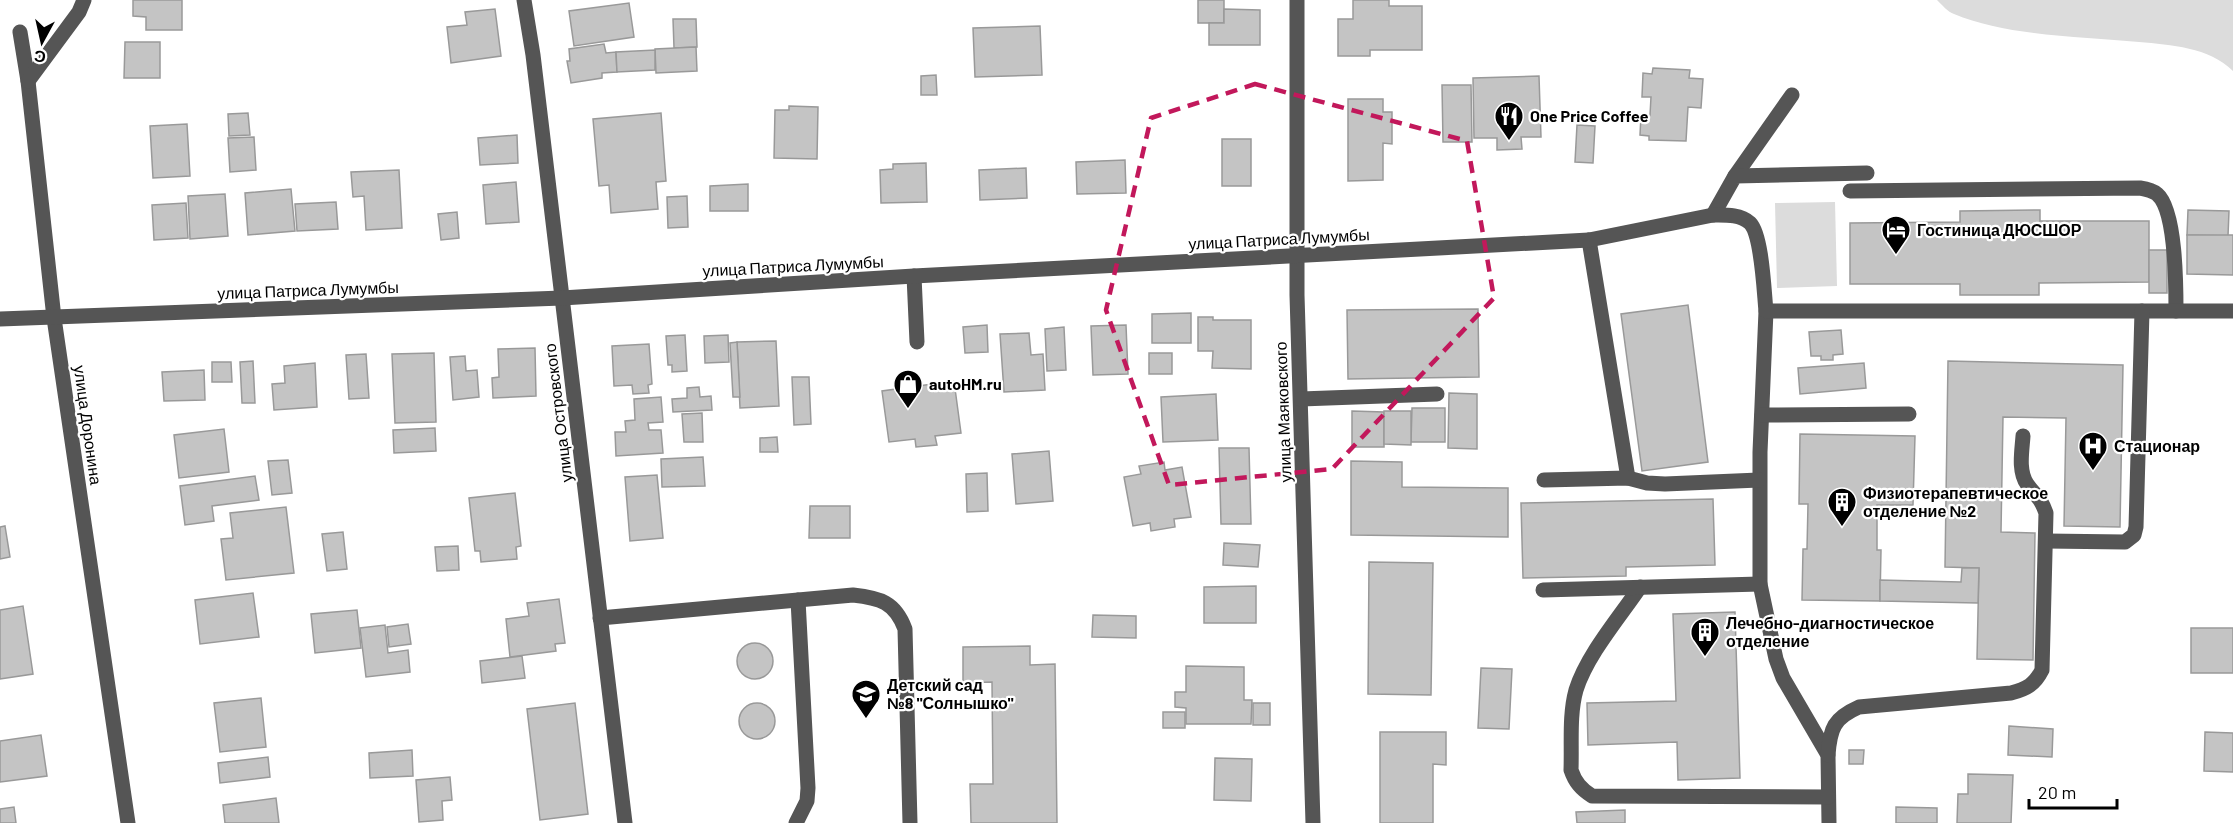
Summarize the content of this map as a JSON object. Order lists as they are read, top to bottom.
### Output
{
  "streets": {
    "street": [
      "улица Патриса Лумумбы",
      "улица Маяковского",
      "улица Островского",
      "улица Доронина"
    ]
  },
  "crossings": [
    ["улица Патриса Лумумбы", "улица Маяковского"],
    ["улица Патриса Лумумбы", "улица Островского"],
    ["улица Патриса Лумумбы", "улица Доронина"]
  ],
  "places": {
    "restaurant": ["One Price Coffee"],
    "hotel": ["Гостиница ДЮСШОР"],
    "shop": ["autoHM.ru"],
    "hospital": ["Стационар"],
    "building": ["Физиотерапевтическое отделение №2", "Лечебно-диагностическое отделение"],
    "school or university": ["Детский сад №8 \"Солнышко\""]
  },
  "scale_bar": "20 m",
  "north": "bottom"
}
